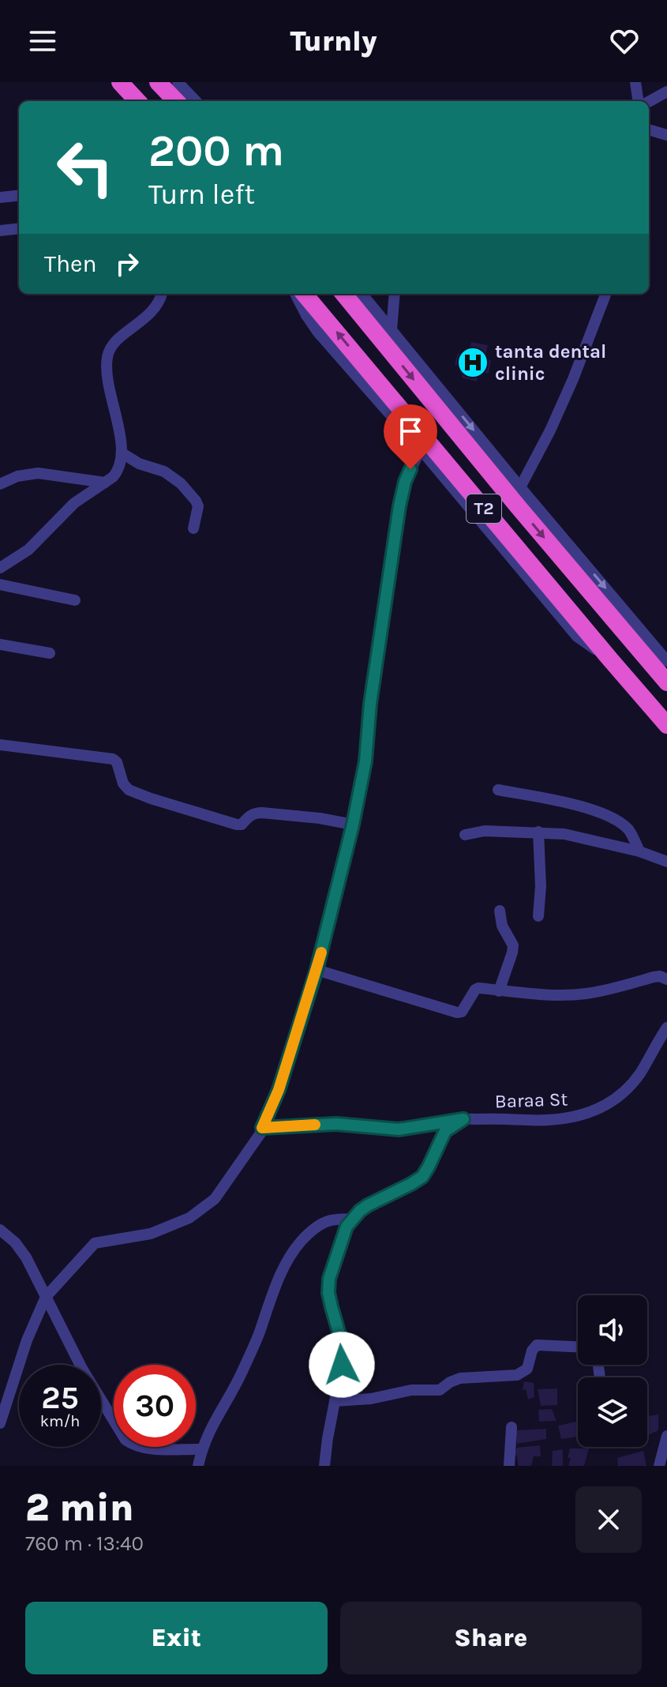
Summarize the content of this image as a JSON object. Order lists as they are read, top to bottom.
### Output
{
  "streets": {
    "highway": ["T2"],
    "street": ["Baraa St"]
  },
  "places": {
    "hospital": ["tanta dental clinic"]
  },
  "page": {
    "header": "Turnly",
    "turn": ["200 m", "Turn left"],
    "then": "Then",
    "speed": "25 km/h",
    "limit": "30",
    "heading": ["2 min", "760 m · 13:40"],
    "buttons": ["Exit", "Share"]
  }
}
